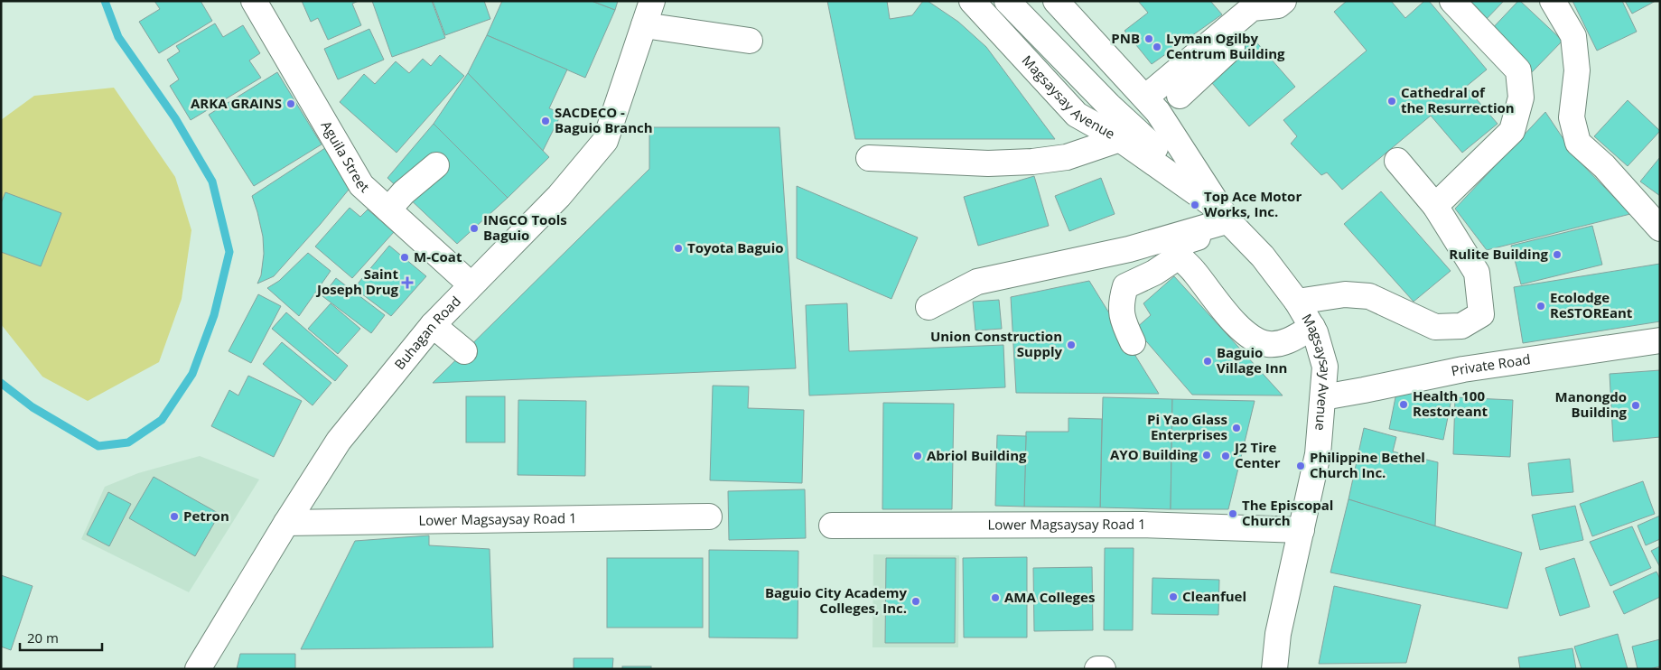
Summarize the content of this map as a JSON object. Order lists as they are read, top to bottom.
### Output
{
  "streets": {
    "main road": [
      "Magsaysay Avenue",
      "Aguila Street",
      "Buhagan Road",
      "Private Road",
      "Lower Magsaysay Road 1"
    ]
  },
  "crossings": [
    ["Magsaysay Avenue", "Private Road"],
    ["Magsaysay Avenue", "Lower Magsaysay Road 1"],
    ["Aguila Street", "Buhagan Road"],
    ["Buhagan Road", "Lower Magsaysay Road 1"]
  ],
  "places": {
    "other": [
      "PNB",
      "Lyman Ogilby Centrum Building",
      "Cathedral of the Resurrection",
      "ARKA GRAINS",
      "SACDECO - Baguio Branch",
      "Top Ace Motor Works, Inc.",
      "INGCO Tools Baguio",
      "Toyota Baguio",
      "Rulite Building",
      "M-Coat",
      "Ecolodge ReSTOREant",
      "Union Construction Supply",
      "Baguio Village Inn",
      "Health 100 Restoreant",
      "Manongdo Building",
      "Pi Yao Glass Enterprises",
      "AYO Building",
      "Abriol Building",
      "J2 Tire Center",
      "Philippine Bethel Church Inc.",
      "The Episcopal Church",
      "Petron",
      "Cleanfuel",
      "AMA Colleges",
      "Baguio City Academy Colleges, Inc."
    ],
    "health": ["Saint Joseph Drug"]
  },
  "scale_bar": "20 m"
}
